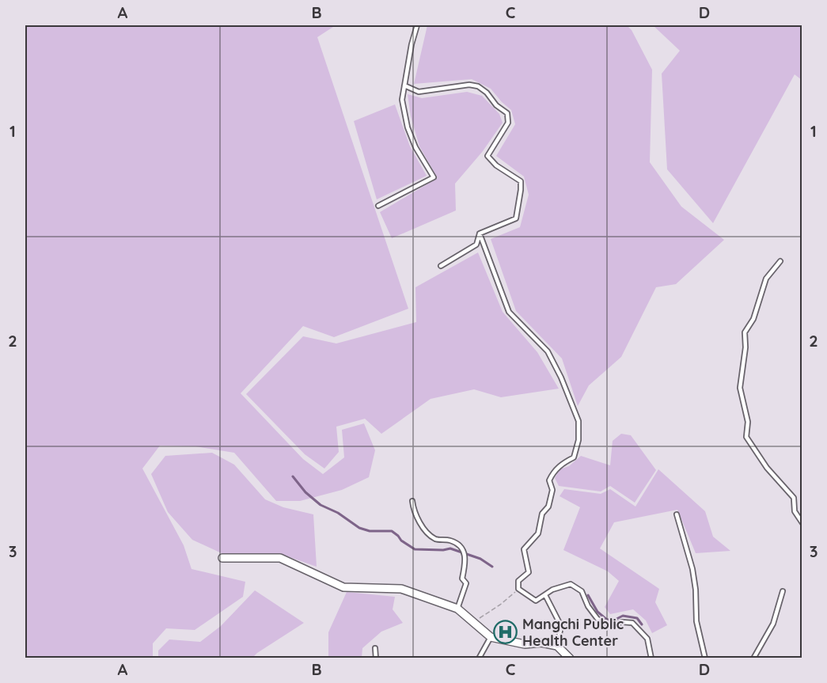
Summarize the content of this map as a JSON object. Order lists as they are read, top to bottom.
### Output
{
  "places": {
    "hospital": ["Mangchi Public Health Center"]
  },
  "grid": {
    "columns": [
      "A",
      "B",
      "C",
      "D"
    ],
    "rows": ["1", "2", "3"]
  }
}
